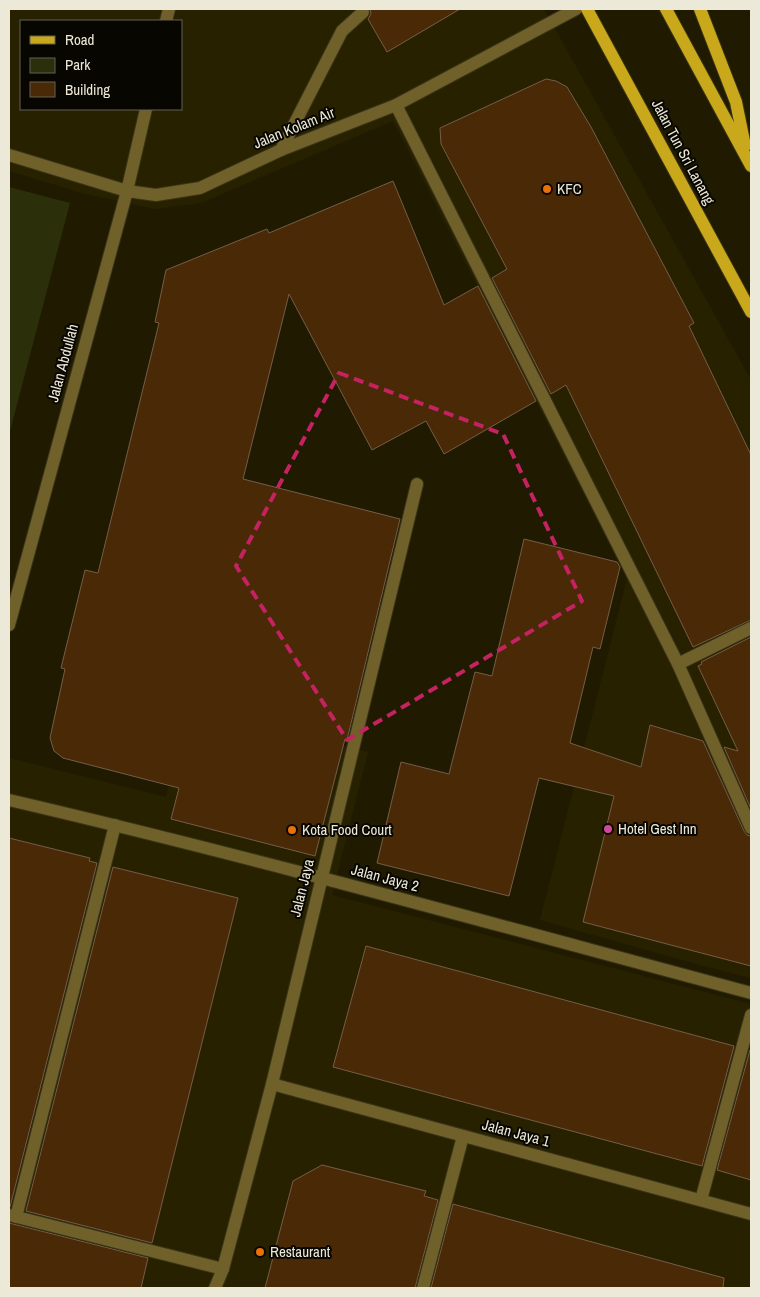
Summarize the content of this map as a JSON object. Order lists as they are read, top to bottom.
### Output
{
  "streets": {
    "main road": ["Jalan Tun Sri Lanang"],
    "street": [
      "Jalan Kolam Air",
      "Jalan Abdullah",
      "Jalan Jaya 2",
      "Jalan Jaya",
      "Jalan Jaya 1"
    ]
  },
  "crossings": [
    ["Jalan Kolam Air", "Jalan Abdullah"],
    ["Jalan Jaya 2", "Jalan Jaya"],
    ["Jalan Jaya", "Jalan Jaya 1"]
  ],
  "places": [
    "KFC",
    "Hotel Gest Inn",
    "Kota Food Court",
    "Restaurant"
  ],
  "legend": ["Road", "Park", "Building"]
}
